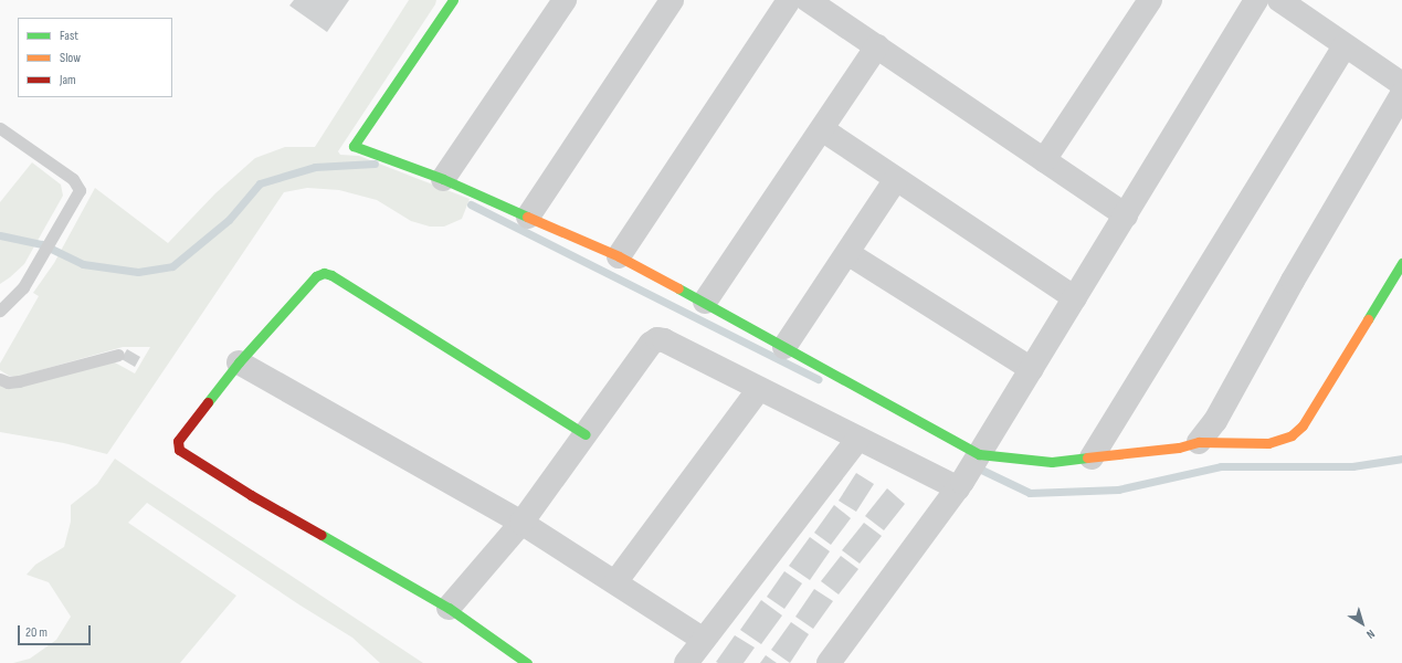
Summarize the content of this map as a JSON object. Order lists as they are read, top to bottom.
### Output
{
  "legend": ["Fast", "Slow", "Jam"],
  "scale_bar": "20 m",
  "north": "bottom right"
}
